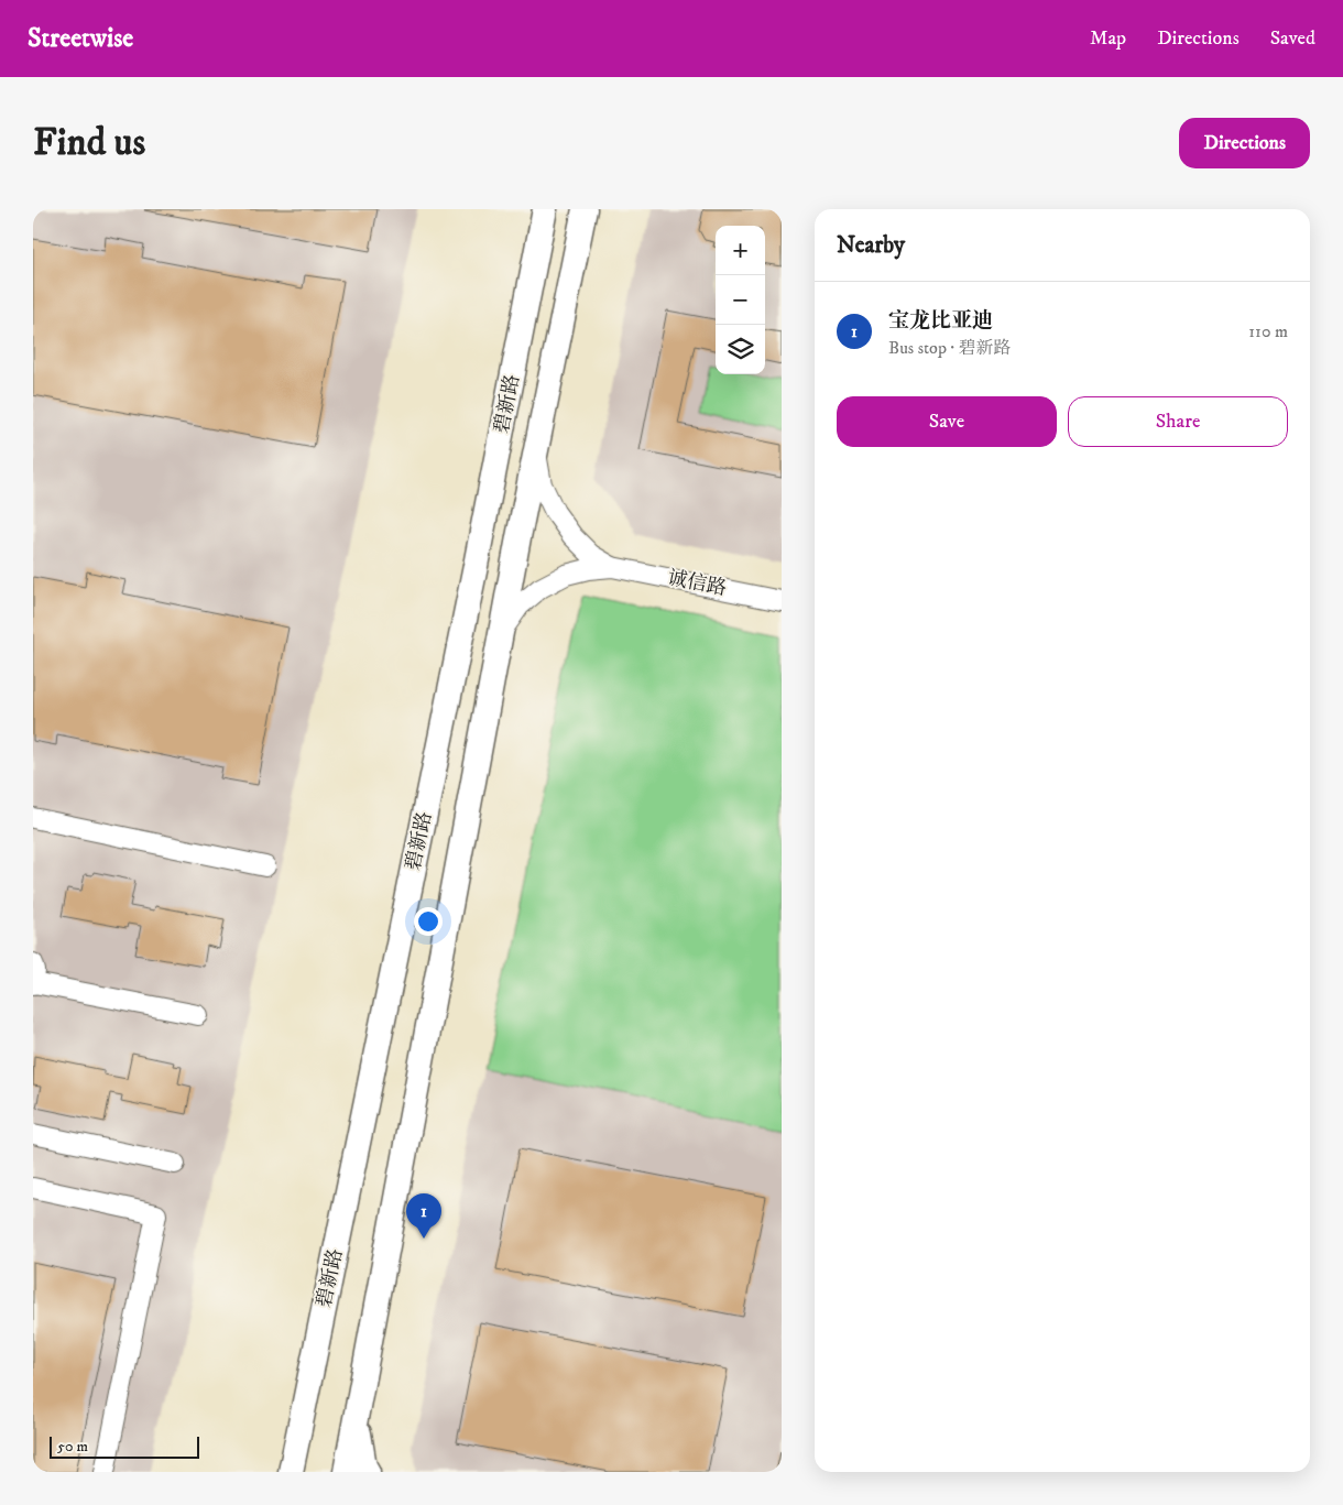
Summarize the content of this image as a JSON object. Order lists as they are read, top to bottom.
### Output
{
  "streets": {
    "main road": ["碧新路"],
    "street": ["诚信路"]
  },
  "crossings": [
    ["碧新路", "诚信路"]
  ],
  "scale_bar": "50 m",
  "page": {
    "header": "Streetwise",
    "nav": ["Map", "Directions", "Saved"],
    "buttons": [
      "Directions",
      ["Save", "Share"]
    ],
    "title": "Find us",
    "heading": "Nearby",
    "map_buttons": ["+", "−"],
    "list": [
      {
        "mark": "1",
        "name": "宝龙比亚迪",
        "note": "Bus stop · 碧新路",
        "value": "110 m"
      }
    ],
    "pins": "1",
    "scale": "50 m"
  }
}
